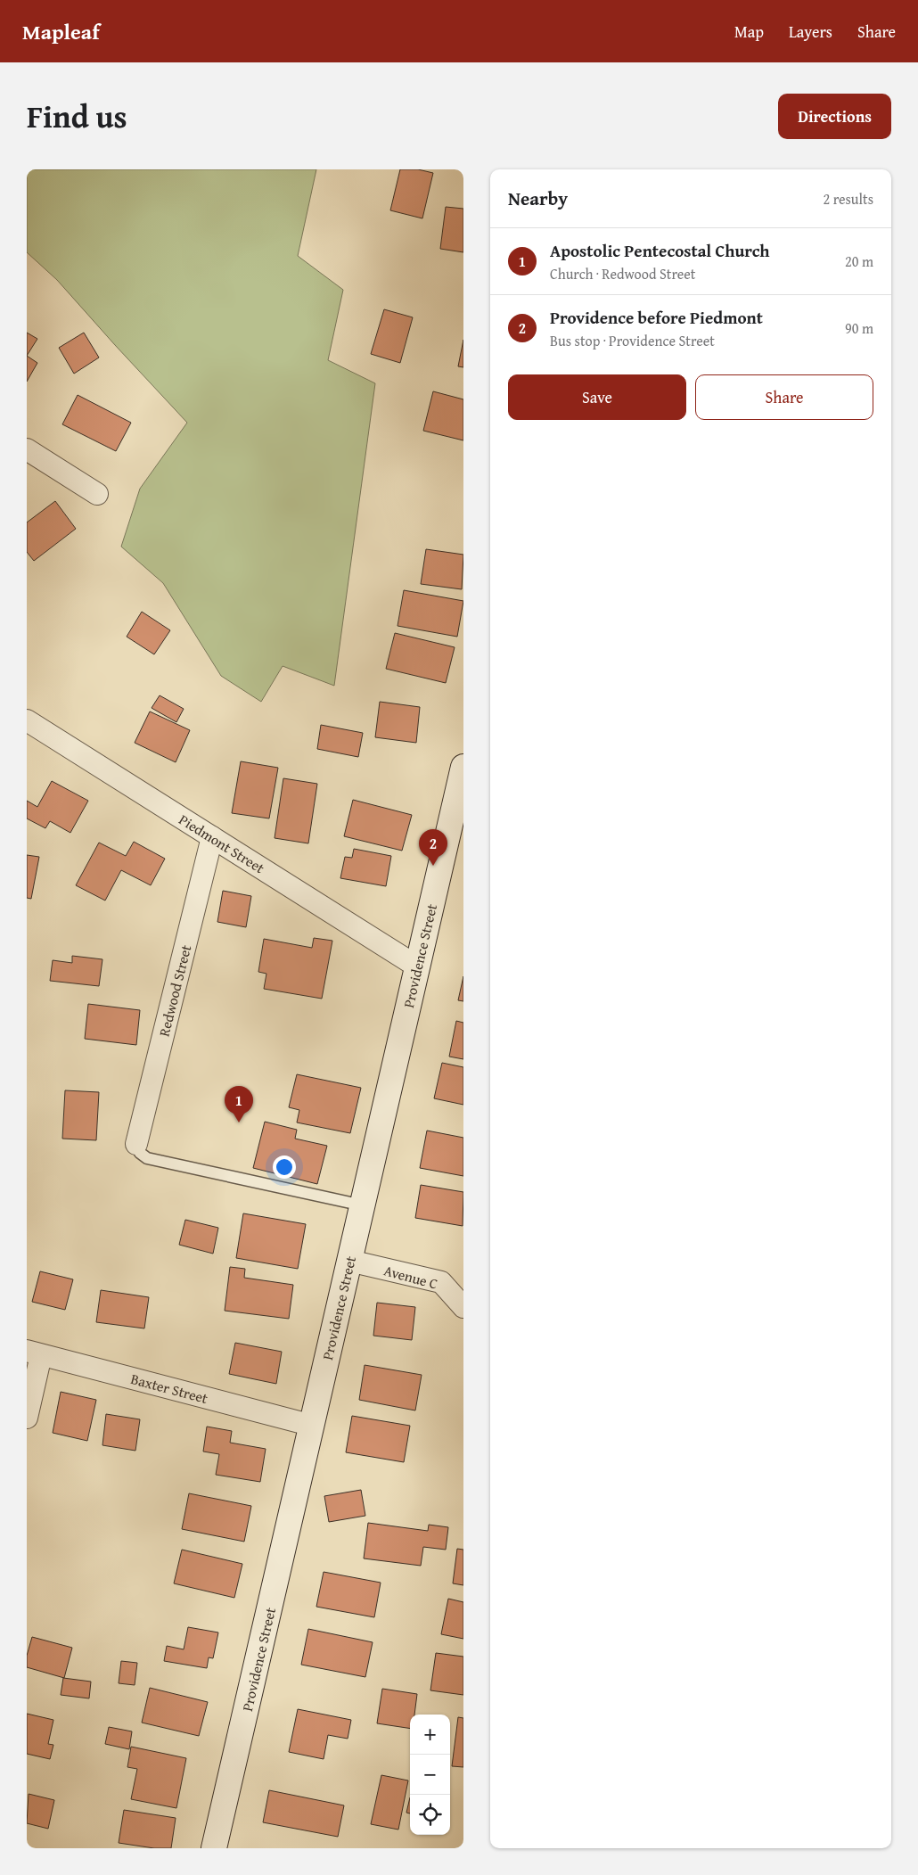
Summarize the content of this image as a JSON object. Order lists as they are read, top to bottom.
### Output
{
  "streets": {
    "main road": ["Providence Street"],
    "street": [
      "Piedmont Street",
      "Redwood Street",
      "Avenue C",
      "Baxter Street"
    ]
  },
  "crossings": [
    ["Piedmont Street", "Providence Street"],
    ["Piedmont Street", "Redwood Street"],
    ["Providence Street", "Avenue C"],
    ["Providence Street", "Baxter Street"]
  ],
  "page": {
    "header": "Mapleaf",
    "nav": ["Map", "Layers", "Share"],
    "title": "Find us",
    "buttons": [
      "Directions",
      ["Save", "Share"]
    ],
    "heading": ["Nearby", "2 results"],
    "list": [
      {
        "mark": "1",
        "name": "Apostolic Pentecostal Church",
        "note": "Church · Redwood Street",
        "value": "20 m"
      },
      {
        "mark": "2",
        "name": "Providence before Piedmont",
        "note": "Bus stop · Providence Street",
        "value": "90 m"
      }
    ],
    "pins": ["2", "1"],
    "map_buttons": ["+", "−"]
  }
}
